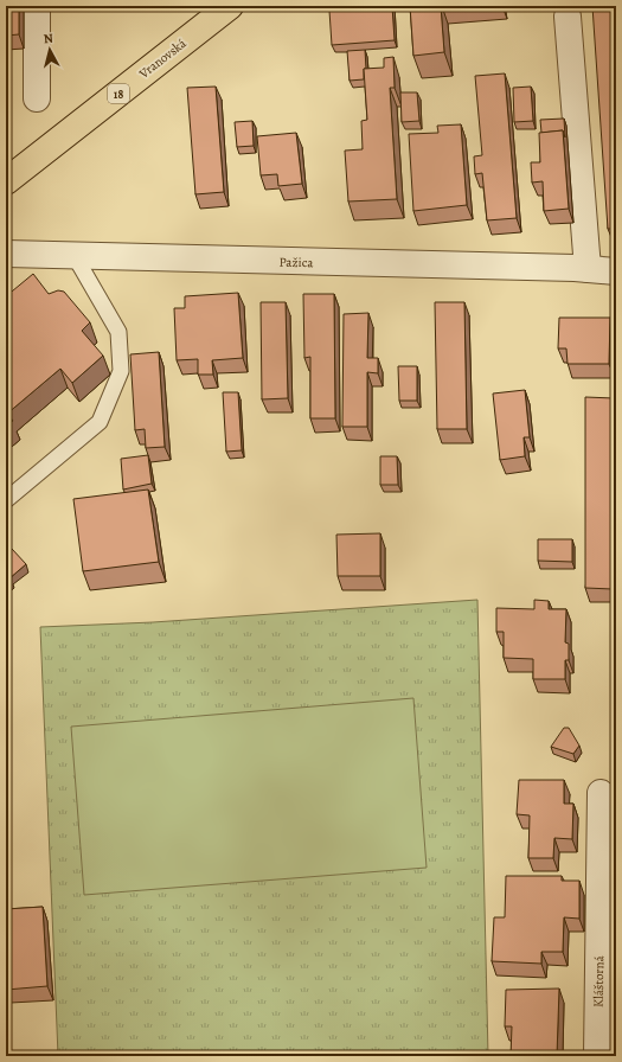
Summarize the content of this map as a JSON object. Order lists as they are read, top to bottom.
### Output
{
  "streets": {
    "main road": ["Vranovská", "18"],
    "street": ["Pažica", "Kláštorná"]
  },
  "north": "top"
}
